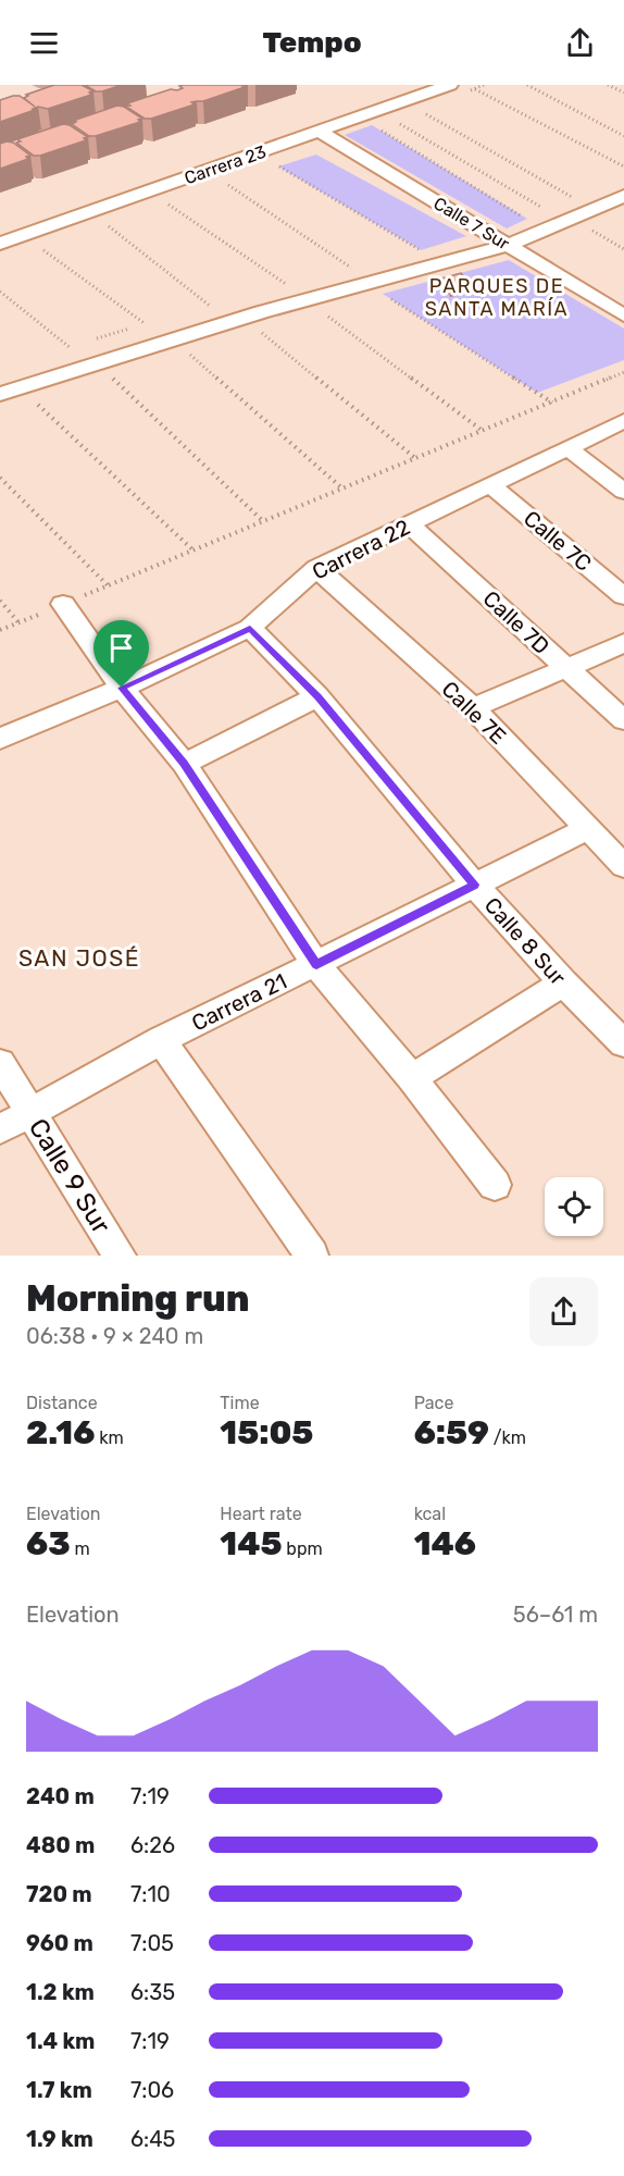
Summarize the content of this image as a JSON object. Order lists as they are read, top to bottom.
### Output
{
  "streets": {
    "street": [
      "Carrera 23",
      "Calle 7 Sur",
      "Calle 7C",
      "Carrera 22",
      "Calle 7D",
      "Calle 7E",
      "Calle 8 Sur",
      "Carrera 21",
      "Calle 9 Sur"
    ]
  },
  "crossings": [
    ["Carrera 23", "Calle 7 Sur"],
    ["Calle 7C", "Carrera 22"],
    ["Carrera 22", "Calle 7D"],
    ["Carrera 22", "Calle 7E"],
    ["Carrera 22", "Calle 8 Sur"],
    ["Calle 7E", "Carrera 21"],
    ["Calle 8 Sur", "Carrera 21"],
    ["Carrera 21", "Calle 9 Sur"]
  ],
  "districts": ["PARQUES DE SANTA MARÍA", "SAN JOSÉ"],
  "page": {
    "header": "Tempo",
    "heading": ["Morning run", "06:38 · 9 × 240 m"],
    "stats": [
      ["Distance", "2.16 km"],
      ["Time", "15:05"],
      ["Pace", "6:59 /km"],
      ["Elevation", "63 m"],
      ["Heart rate", "145 bpm"],
      ["kcal", "146"]
    ],
    "chart": ["Elevation", "56–61 m"],
    "list": [
      {
        "name": "240 m",
        "note": "7:19"
      },
      {
        "name": "480 m",
        "note": "6:26"
      },
      {
        "name": "720 m",
        "note": "7:10"
      },
      {
        "name": "960 m",
        "note": "7:05"
      },
      {
        "name": "1.2 km",
        "note": "6:35"
      },
      {
        "name": "1.4 km",
        "note": "7:19"
      },
      {
        "name": "1.7 km",
        "note": "7:06"
      },
      {
        "name": "1.9 km",
        "note": "6:45"
      }
    ]
  }
}
